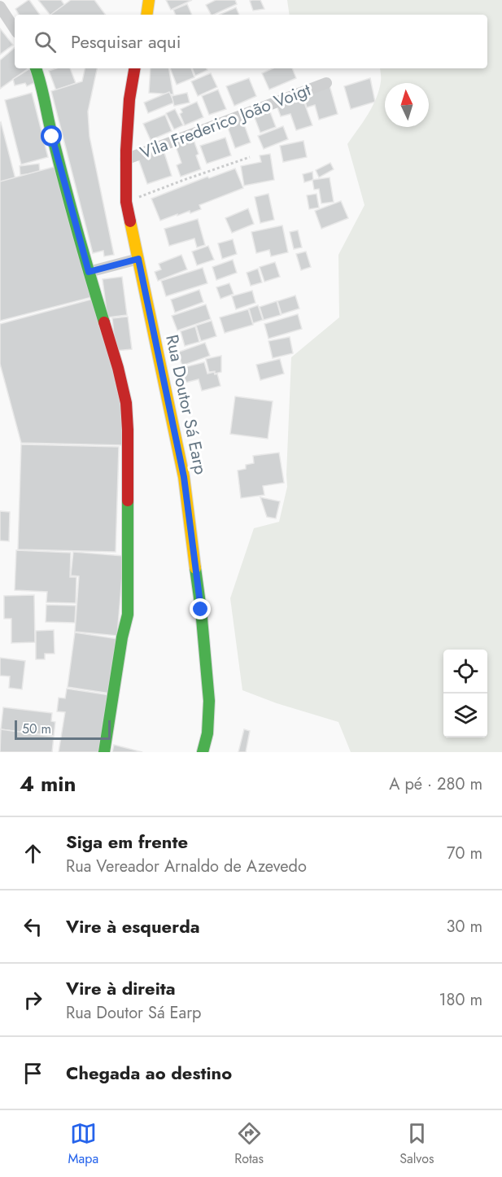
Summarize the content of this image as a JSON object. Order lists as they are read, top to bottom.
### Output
{
  "streets": {
    "main road": ["Rua Doutor Sá Earp"],
    "street": ["Vila Frederico João Voigt"]
  },
  "crossings": [
    ["Vila Frederico João Voigt", "Rua Doutor Sá Earp"]
  ],
  "scale_bar": "50 m",
  "north": "top",
  "page": {
    "search": "Pesquisar aqui",
    "scale": "50 m",
    "heading": ["4 min", "A pé · 280 m"],
    "list": [
      ["Siga em frente", "Rua Vereador Arnaldo de Azevedo", "70 m"],
      ["Vire à esquerda", "30 m"],
      ["Vire à direita", "Rua Doutor Sá Earp", "180 m"],
      "Chegada ao destino"
    ],
    "nav": ["Mapa", "Rotas", "Salvos"]
  }
}
